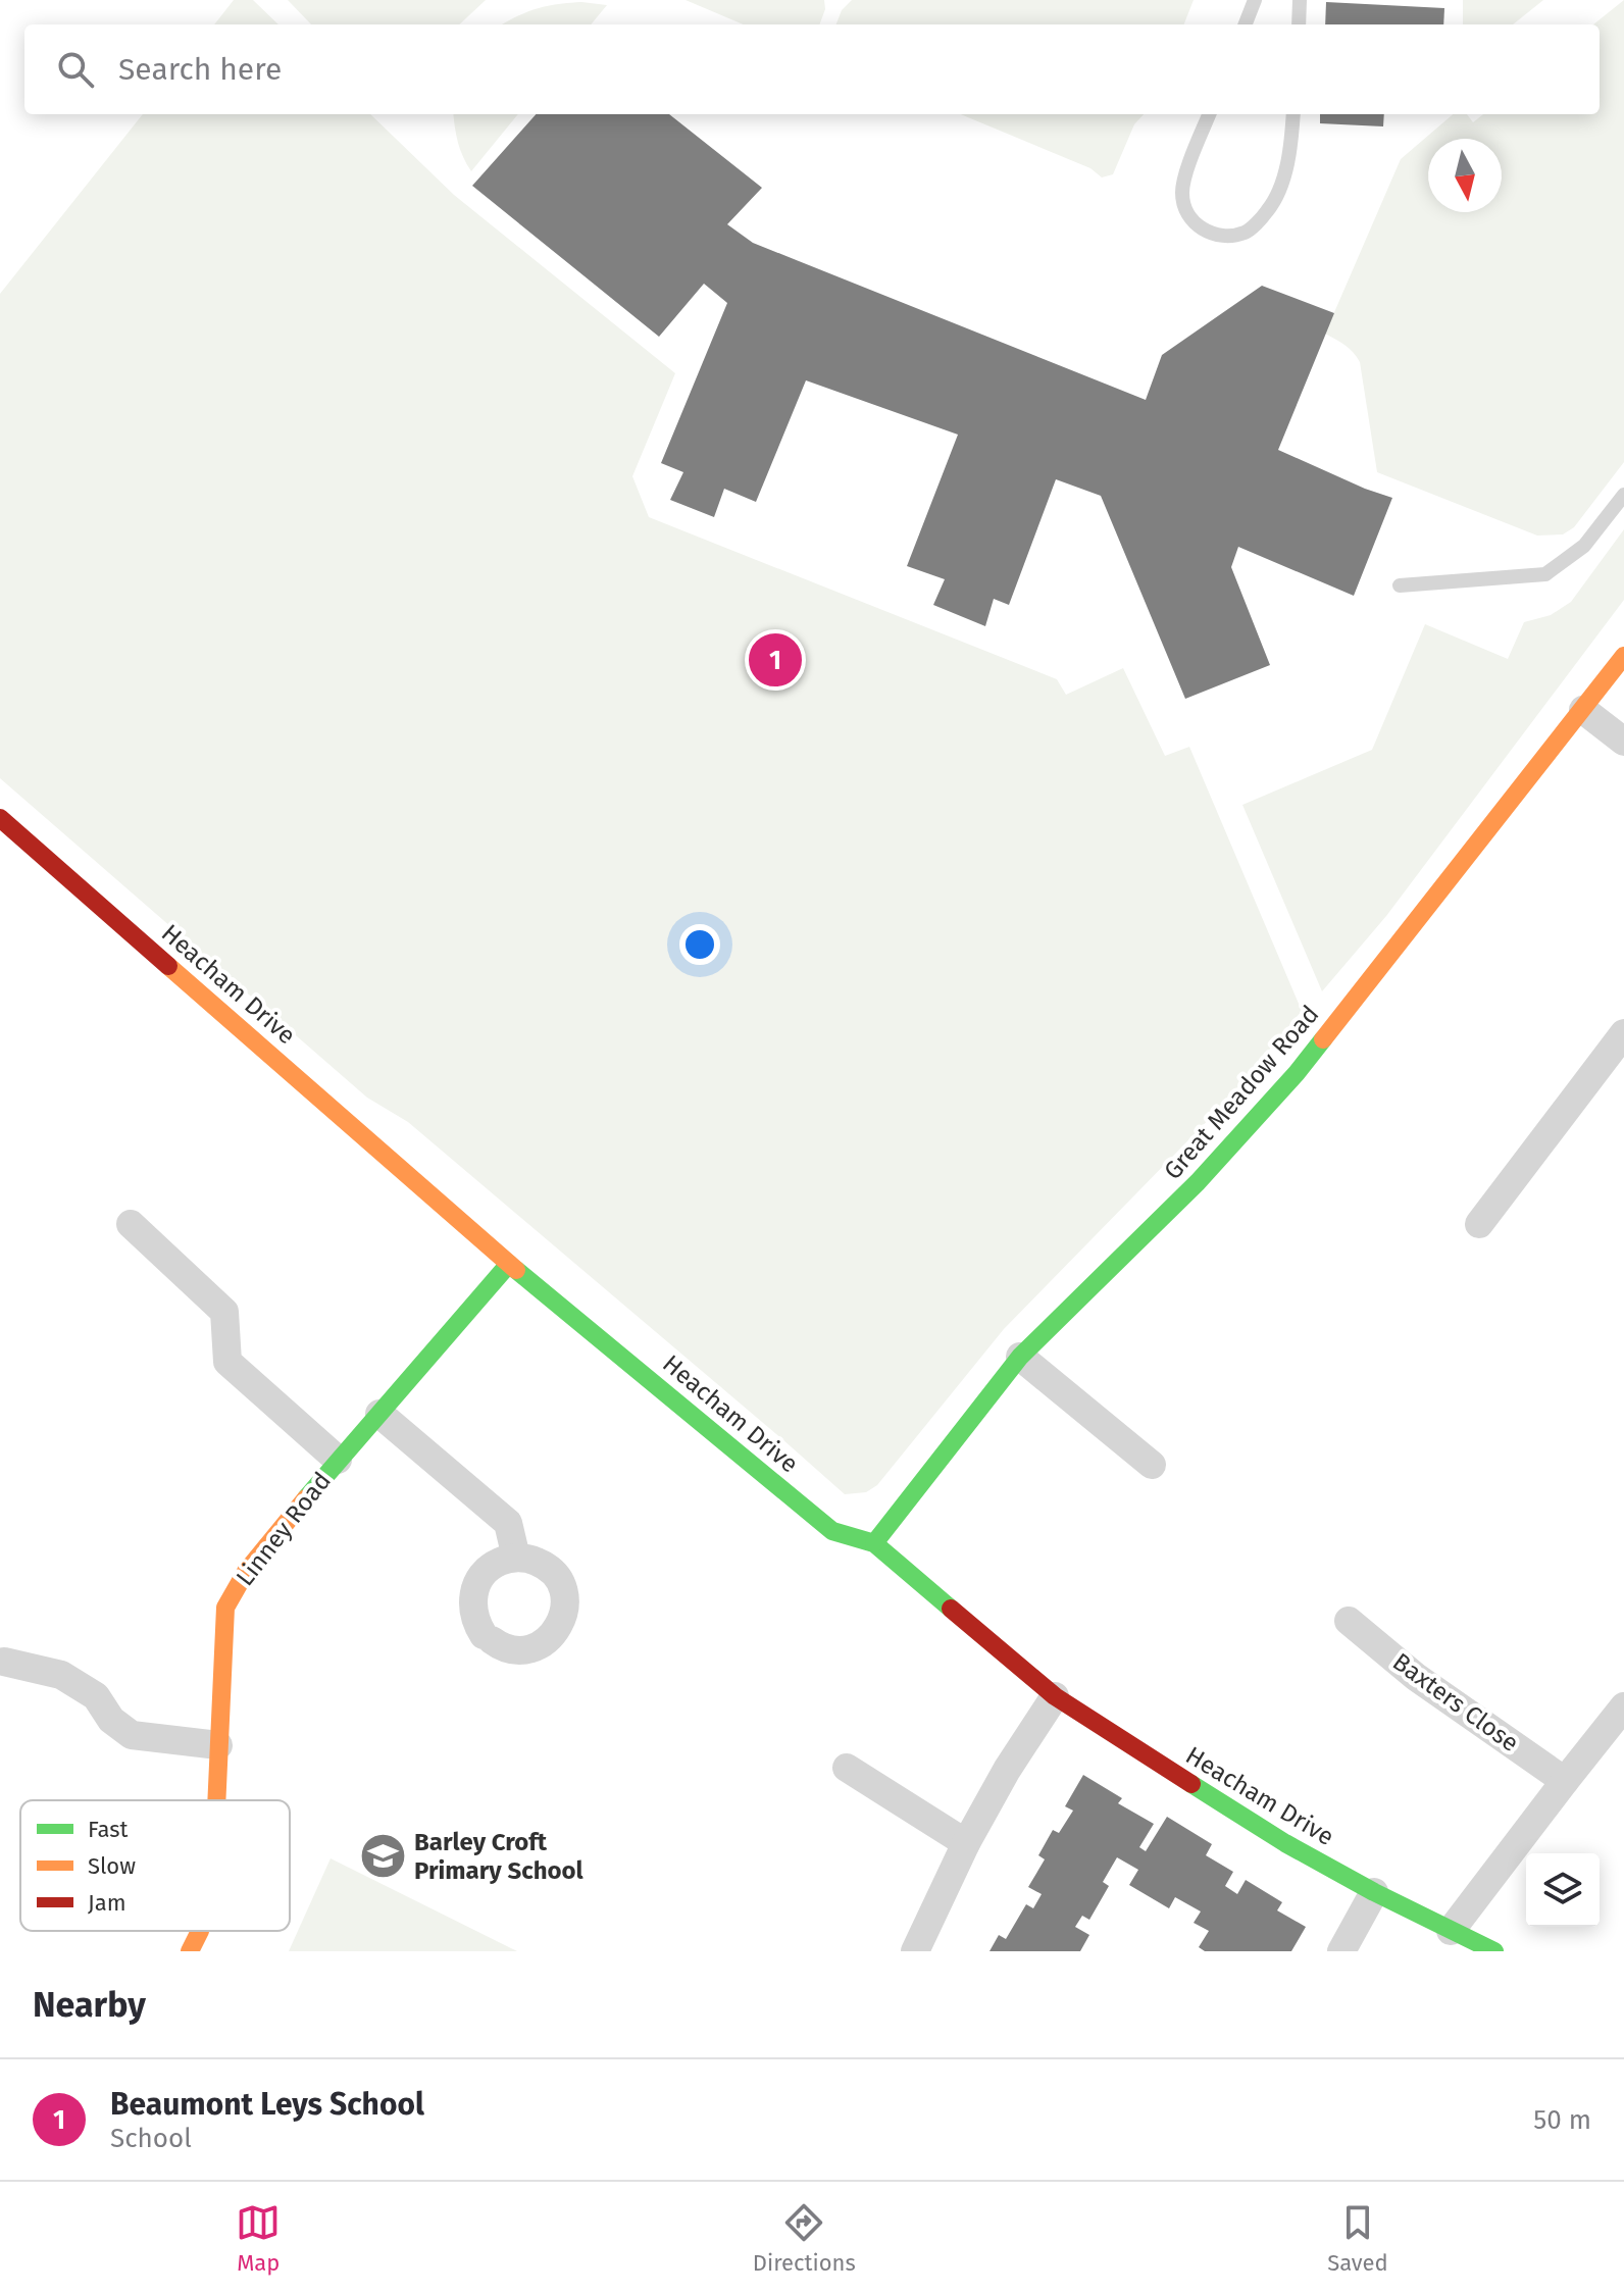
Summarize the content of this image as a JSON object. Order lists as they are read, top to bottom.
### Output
{
  "streets": {
    "street": [
      "Heacham Drive",
      "Great Meadow Road",
      "Linney Road",
      "Baxters Close"
    ]
  },
  "crossings": [
    ["Heacham Drive", "Great Meadow Road"],
    ["Heacham Drive", "Linney Road"]
  ],
  "places": {
    "school or university": ["Barley Croft Primary School"]
  },
  "legend": ["Fast", "Slow", "Jam"],
  "north": "bottom",
  "page": {
    "search": "Search here",
    "pins": "1",
    "heading": "Nearby",
    "list": [
      {
        "mark": "1",
        "name": "Beaumont Leys School",
        "note": "School",
        "value": "50 m"
      }
    ],
    "nav": ["Map", "Directions", "Saved"]
  }
}
